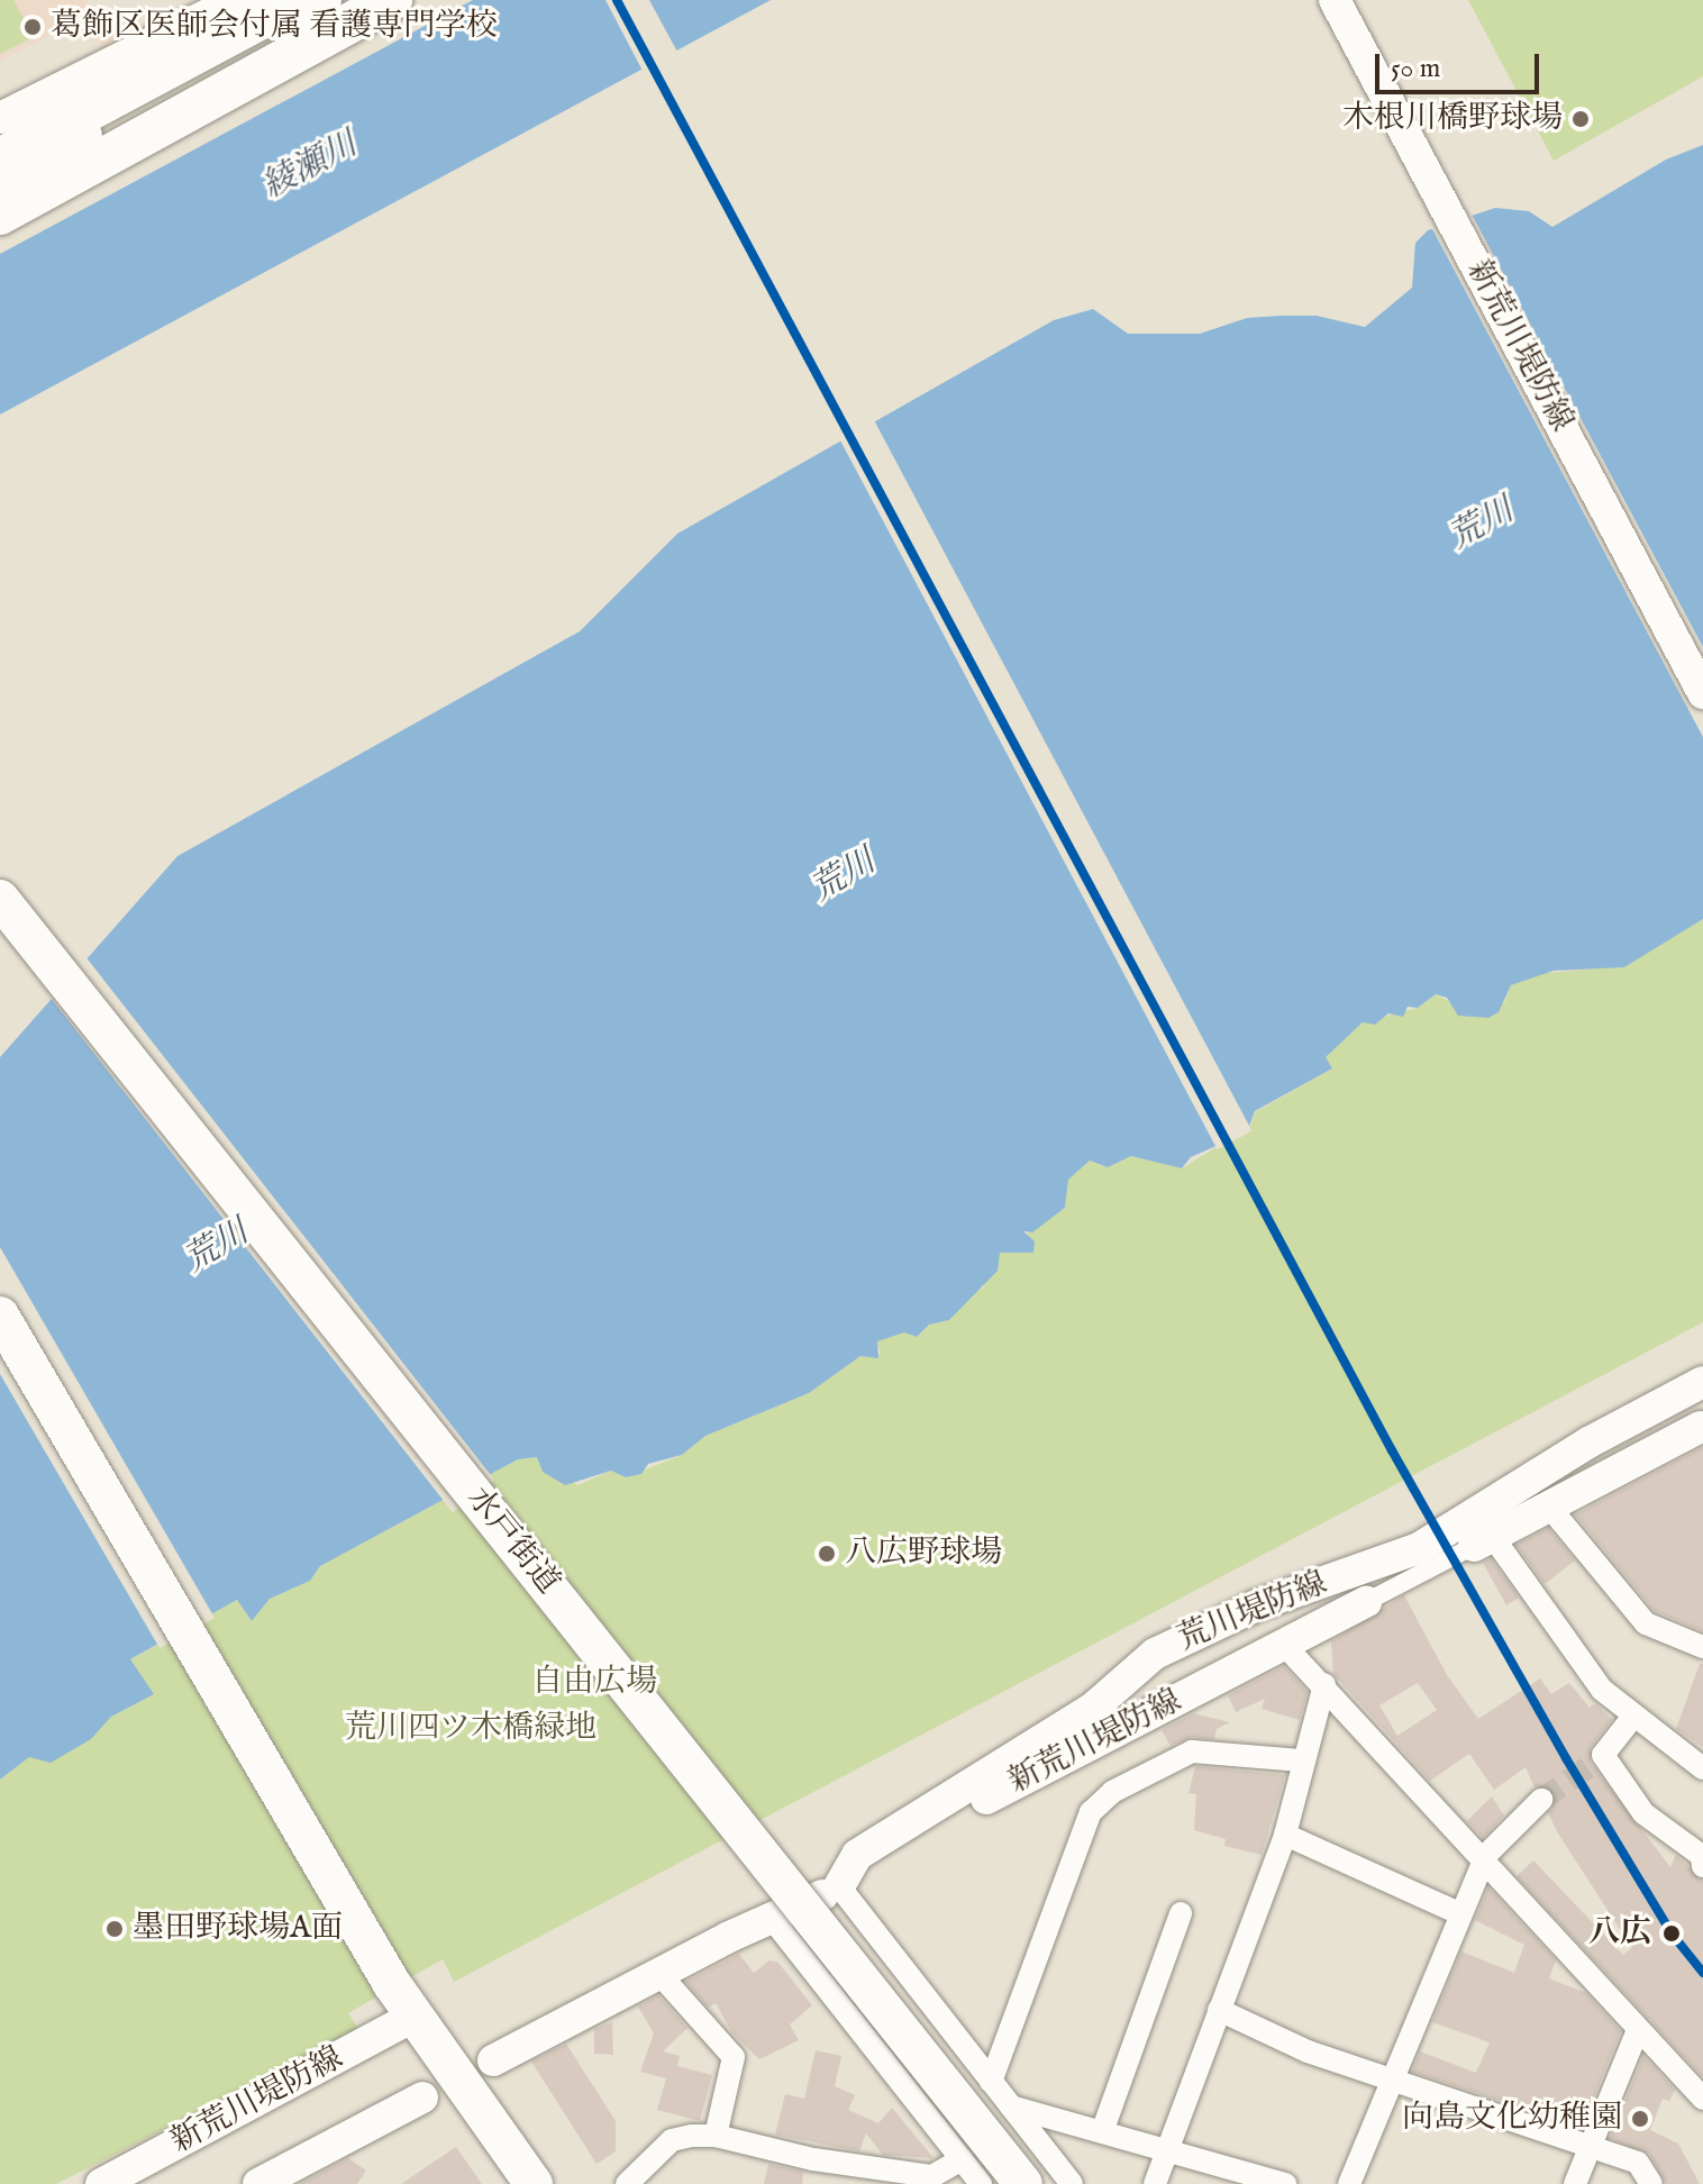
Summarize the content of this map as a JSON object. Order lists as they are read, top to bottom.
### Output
{
  "streets": {
    "highway": ["水戸街道"],
    "main road": ["新荒川堤防線", "荒川堤防線"]
  },
  "crossings": [
    ["新荒川堤防線", "荒川堤防線"]
  ],
  "water": ["綾瀬川", "荒川"],
  "parks": ["自由広場", "荒川四ツ木橋緑地"],
  "places": [
    "葛飾区医師会付属 看護専門学校",
    "木根川橋野球場",
    "八広野球場",
    "墨田野球場A面",
    "八広",
    "向島文化幼稚園"
  ],
  "scale_bar": "50 m"
}
